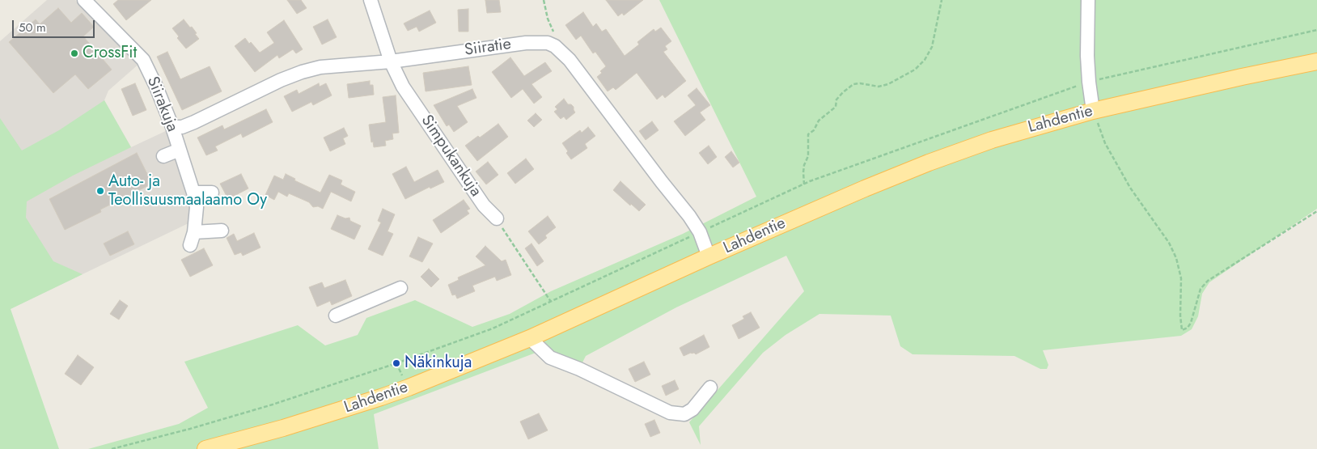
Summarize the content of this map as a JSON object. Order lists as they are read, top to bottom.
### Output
{
  "streets": {
    "main road": ["Lahdentie"],
    "street": ["Siiratie", "Siirakuja", "Simpukankuja"]
  },
  "crossings": [
    ["Siiratie", "Siirakuja"],
    ["Siiratie", "Lahdentie"],
    ["Siiratie", "Simpukankuja"]
  ],
  "places": ["CrossFit", "Auto- ja Teollisuusmaalaamo Oy", "Näkinkuja"],
  "scale_bar": "50 m"
}
